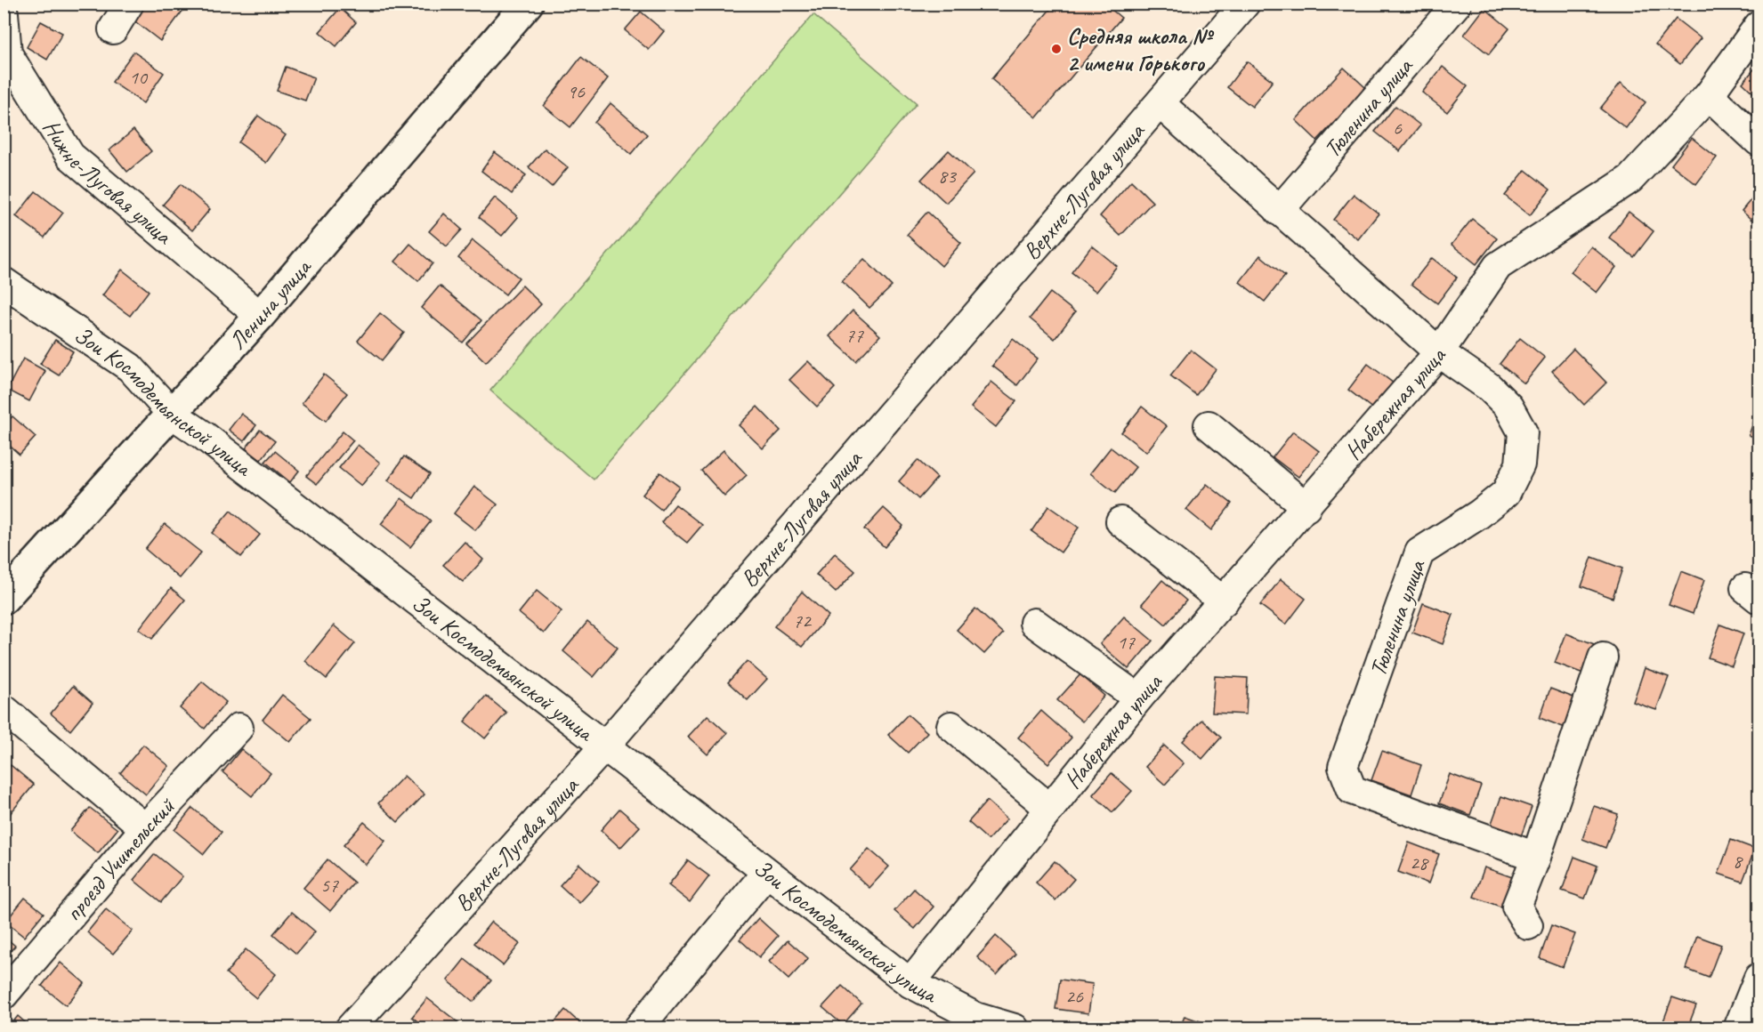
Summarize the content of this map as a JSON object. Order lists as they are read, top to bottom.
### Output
{
  "streets": {
    "main road": ["Ленина улица"],
    "street": [
      "Тюленина улица",
      "Нижне-Луговая улица",
      "Верхне-Луговая улица",
      "Зои Космодемьянской улица",
      "Набережная улица",
      "проезд Учительский"
    ]
  },
  "crossings": [
    ["Тюленина улица", "Верхне-Луговая улица"],
    ["Тюленина улица", "Набережная улица"],
    ["Нижне-Луговая улица", "Ленина улица"],
    ["Верхне-Луговая улица", "Зои Космодемьянской улица"],
    ["Ленина улица", "Зои Космодемьянской улица"],
    ["Зои Космодемьянской улица", "Набережная улица"]
  ],
  "places": ["Средняя школа № 2 имени Горького"],
  "house_numbers": [
    "10",
    "96",
    "6",
    "83",
    "77",
    "72",
    "17",
    "8",
    "28",
    "57",
    "26"
  ]
}
